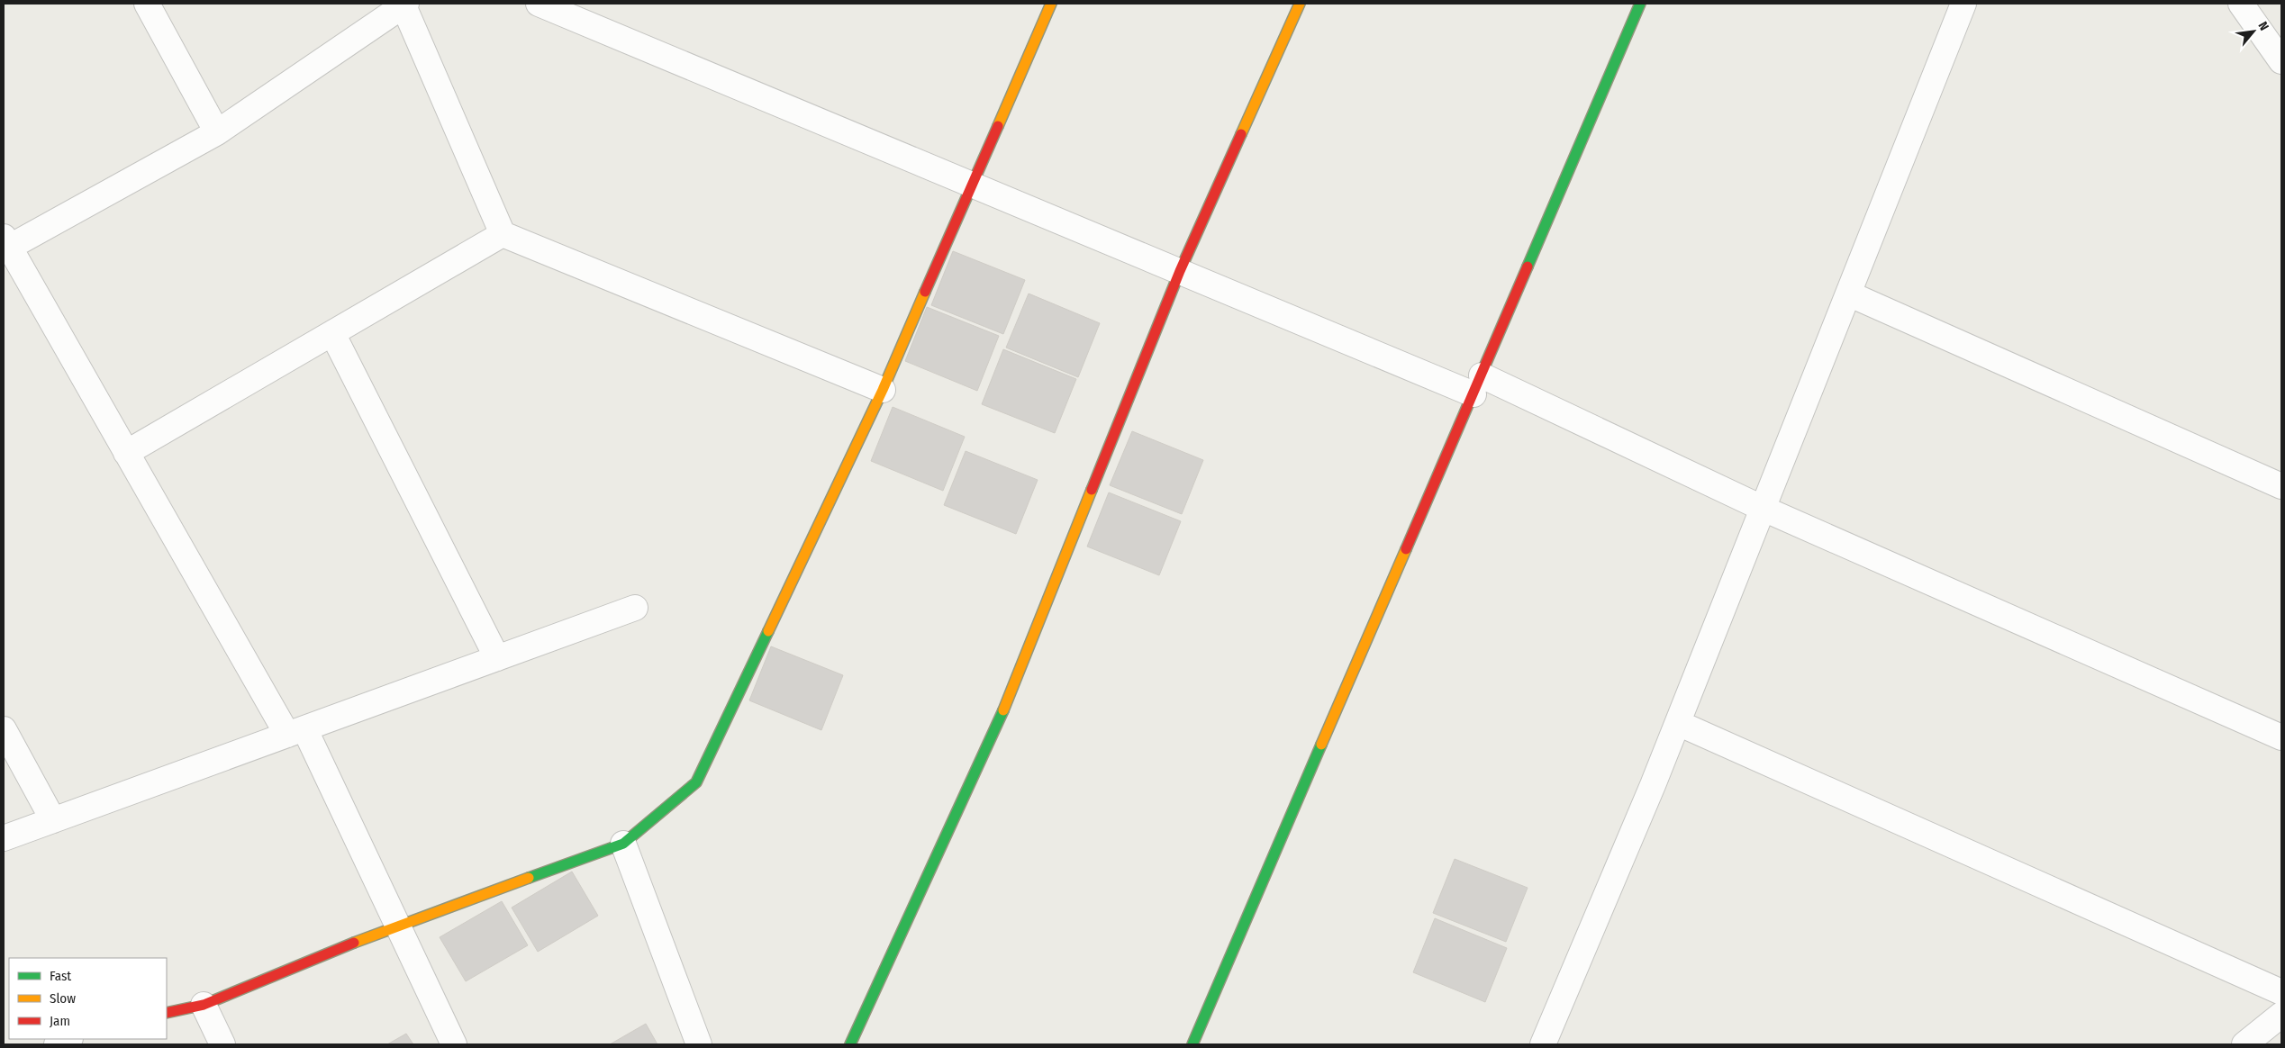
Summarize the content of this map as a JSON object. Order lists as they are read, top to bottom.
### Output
{
  "legend": ["Fast", "Slow", "Jam"],
  "north": "top right"
}
